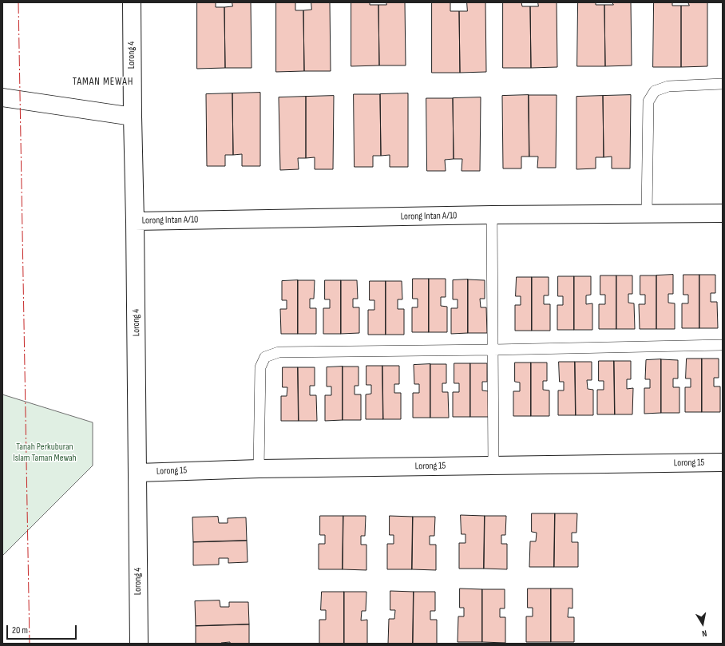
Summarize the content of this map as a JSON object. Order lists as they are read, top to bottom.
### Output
{
  "streets": {
    "street": ["Lorong 4", "Lorong Intan A/10", "Lorong 15"]
  },
  "crossings": [
    ["Lorong 4", "Lorong Intan A/10"],
    ["Lorong 4", "Lorong 15"]
  ],
  "districts": ["TAMAN MEWAH"],
  "parks": ["Tanah Perkuburan Islam Taman Mewah"],
  "scale_bar": "20 m",
  "north": "bottom"
}
